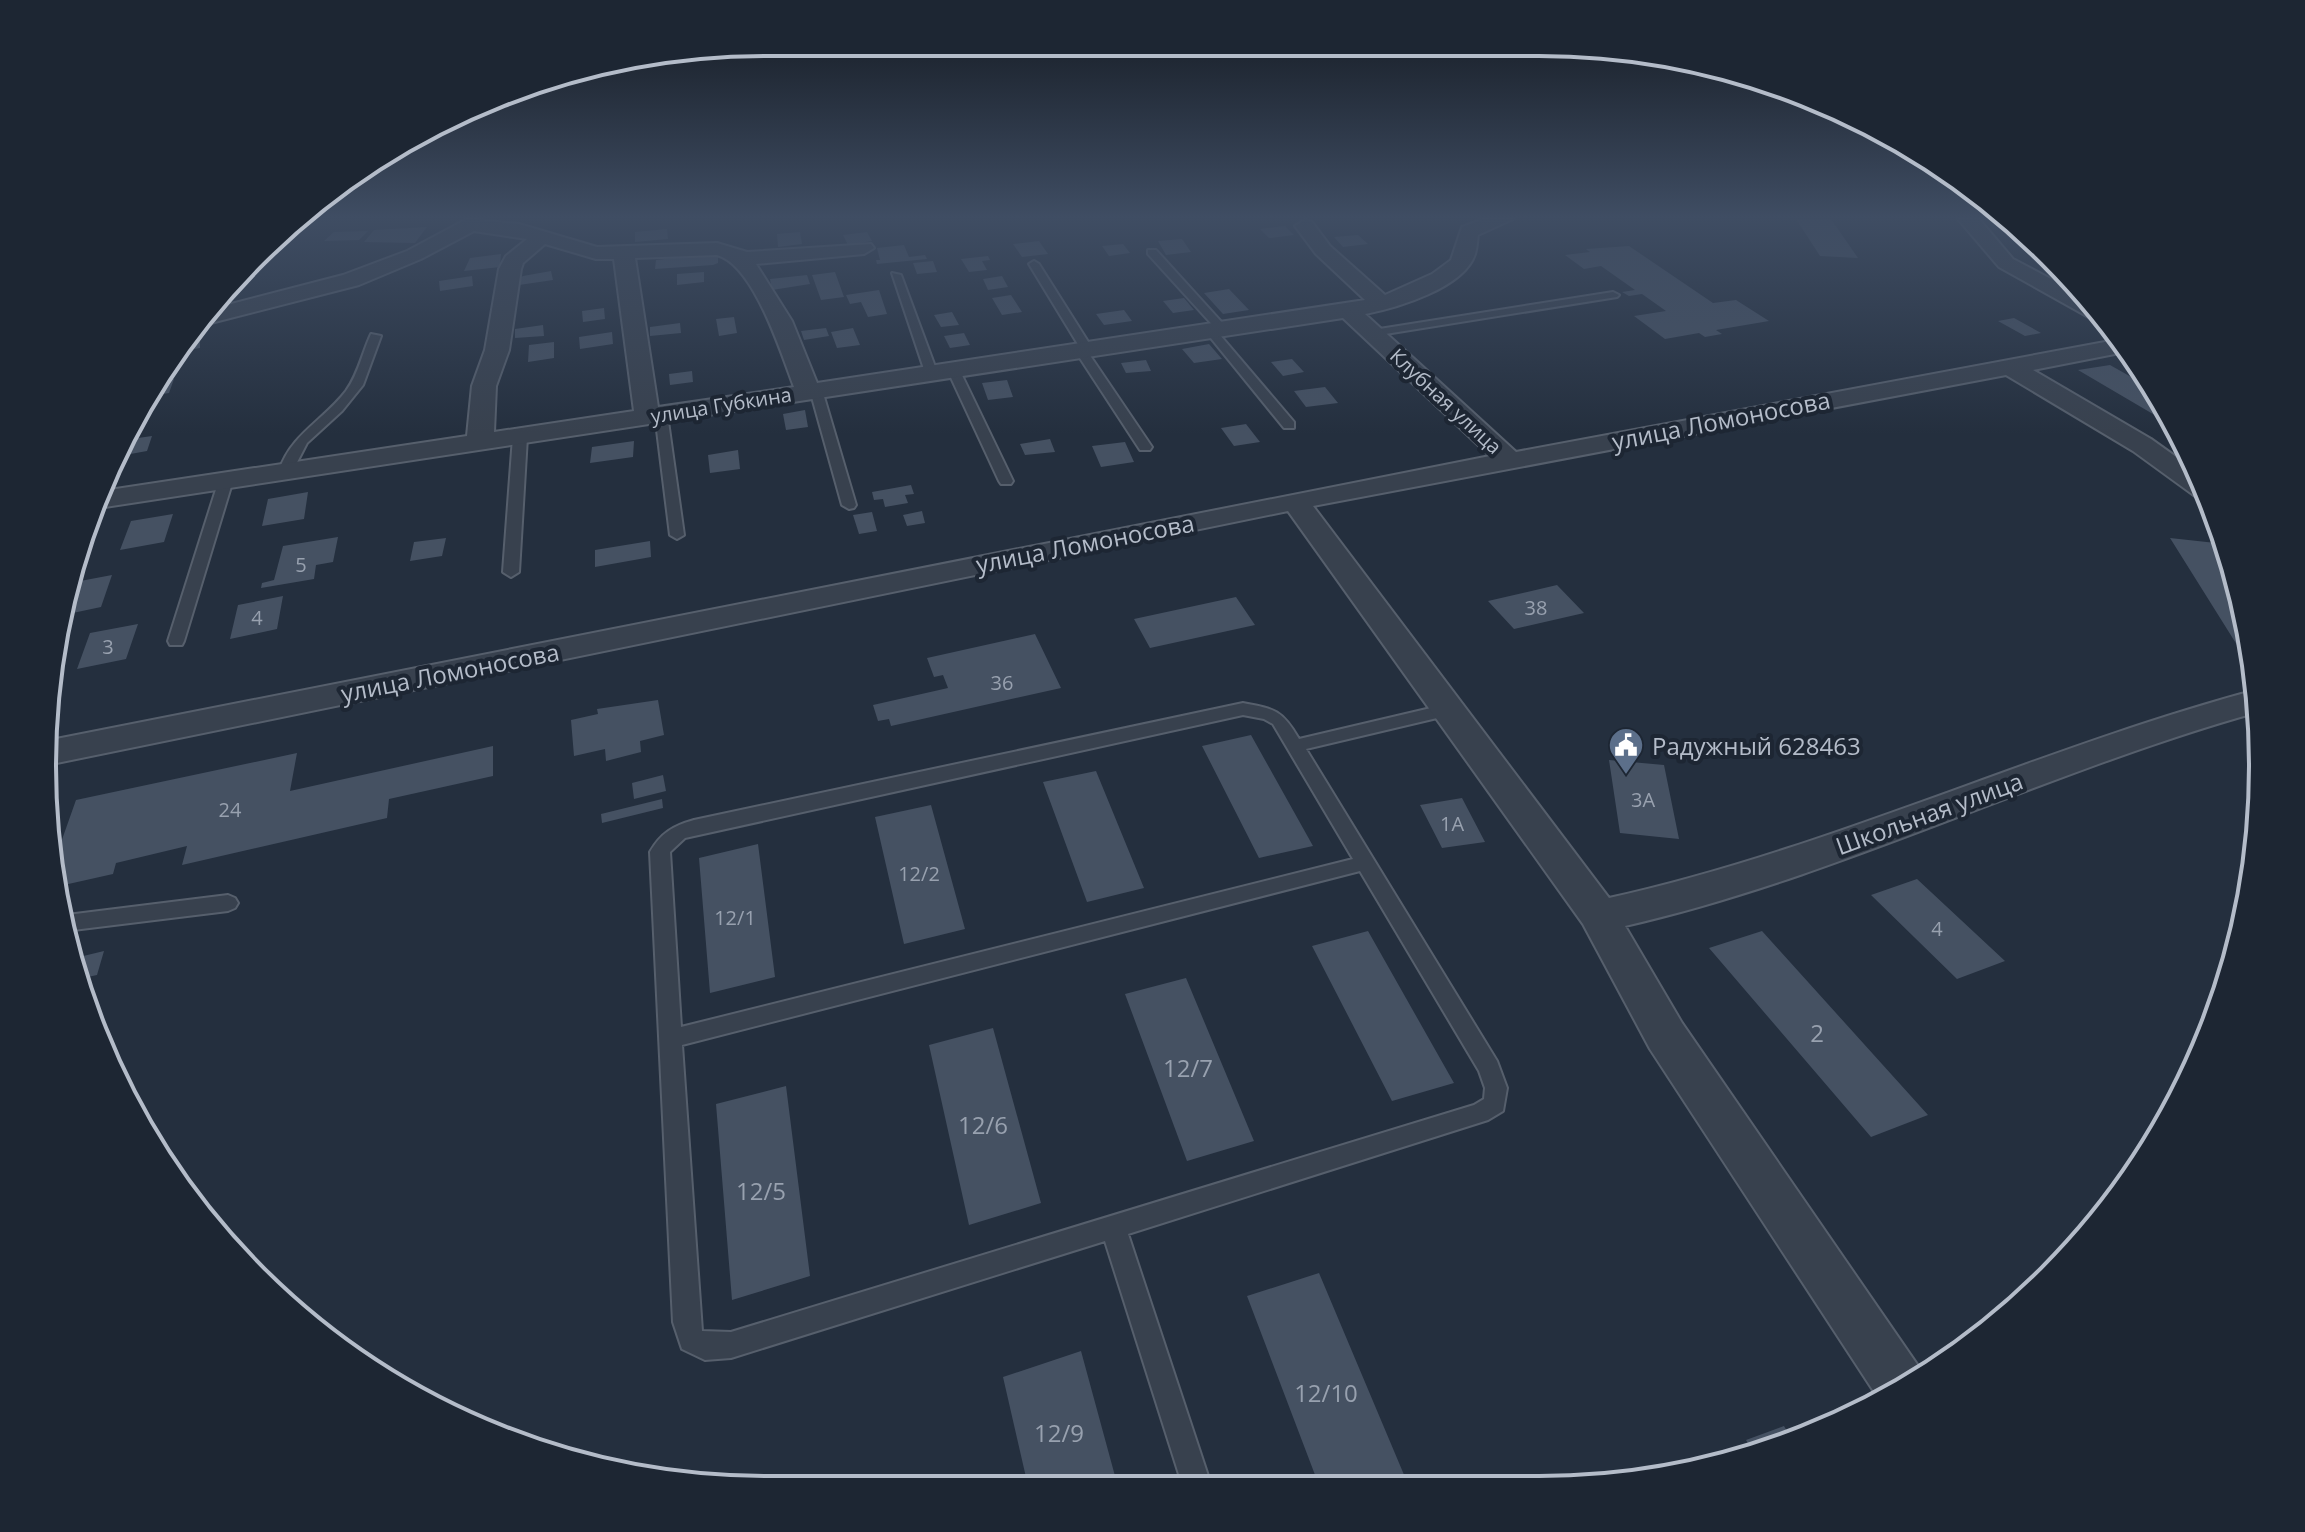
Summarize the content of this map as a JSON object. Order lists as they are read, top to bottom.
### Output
{
  "streets": {
    "street": [
      "Клубная улица",
      "улица Губкина",
      "улица Ломоносова",
      "Школьная улица"
    ]
  },
  "crossings": [
    ["Клубная улица", "улица Губкина"],
    ["Клубная улица", "улица Ломоносова"]
  ],
  "places": {
    "public building": ["Радужный 628463"]
  },
  "house_numbers": [
    "5",
    "38",
    "4",
    "3",
    "36",
    "3А",
    "24",
    "1А",
    "12/2",
    "12/1",
    "4",
    "2",
    "12/7",
    "12/6",
    "12/5",
    "12/10",
    "12/9"
  ]
}
